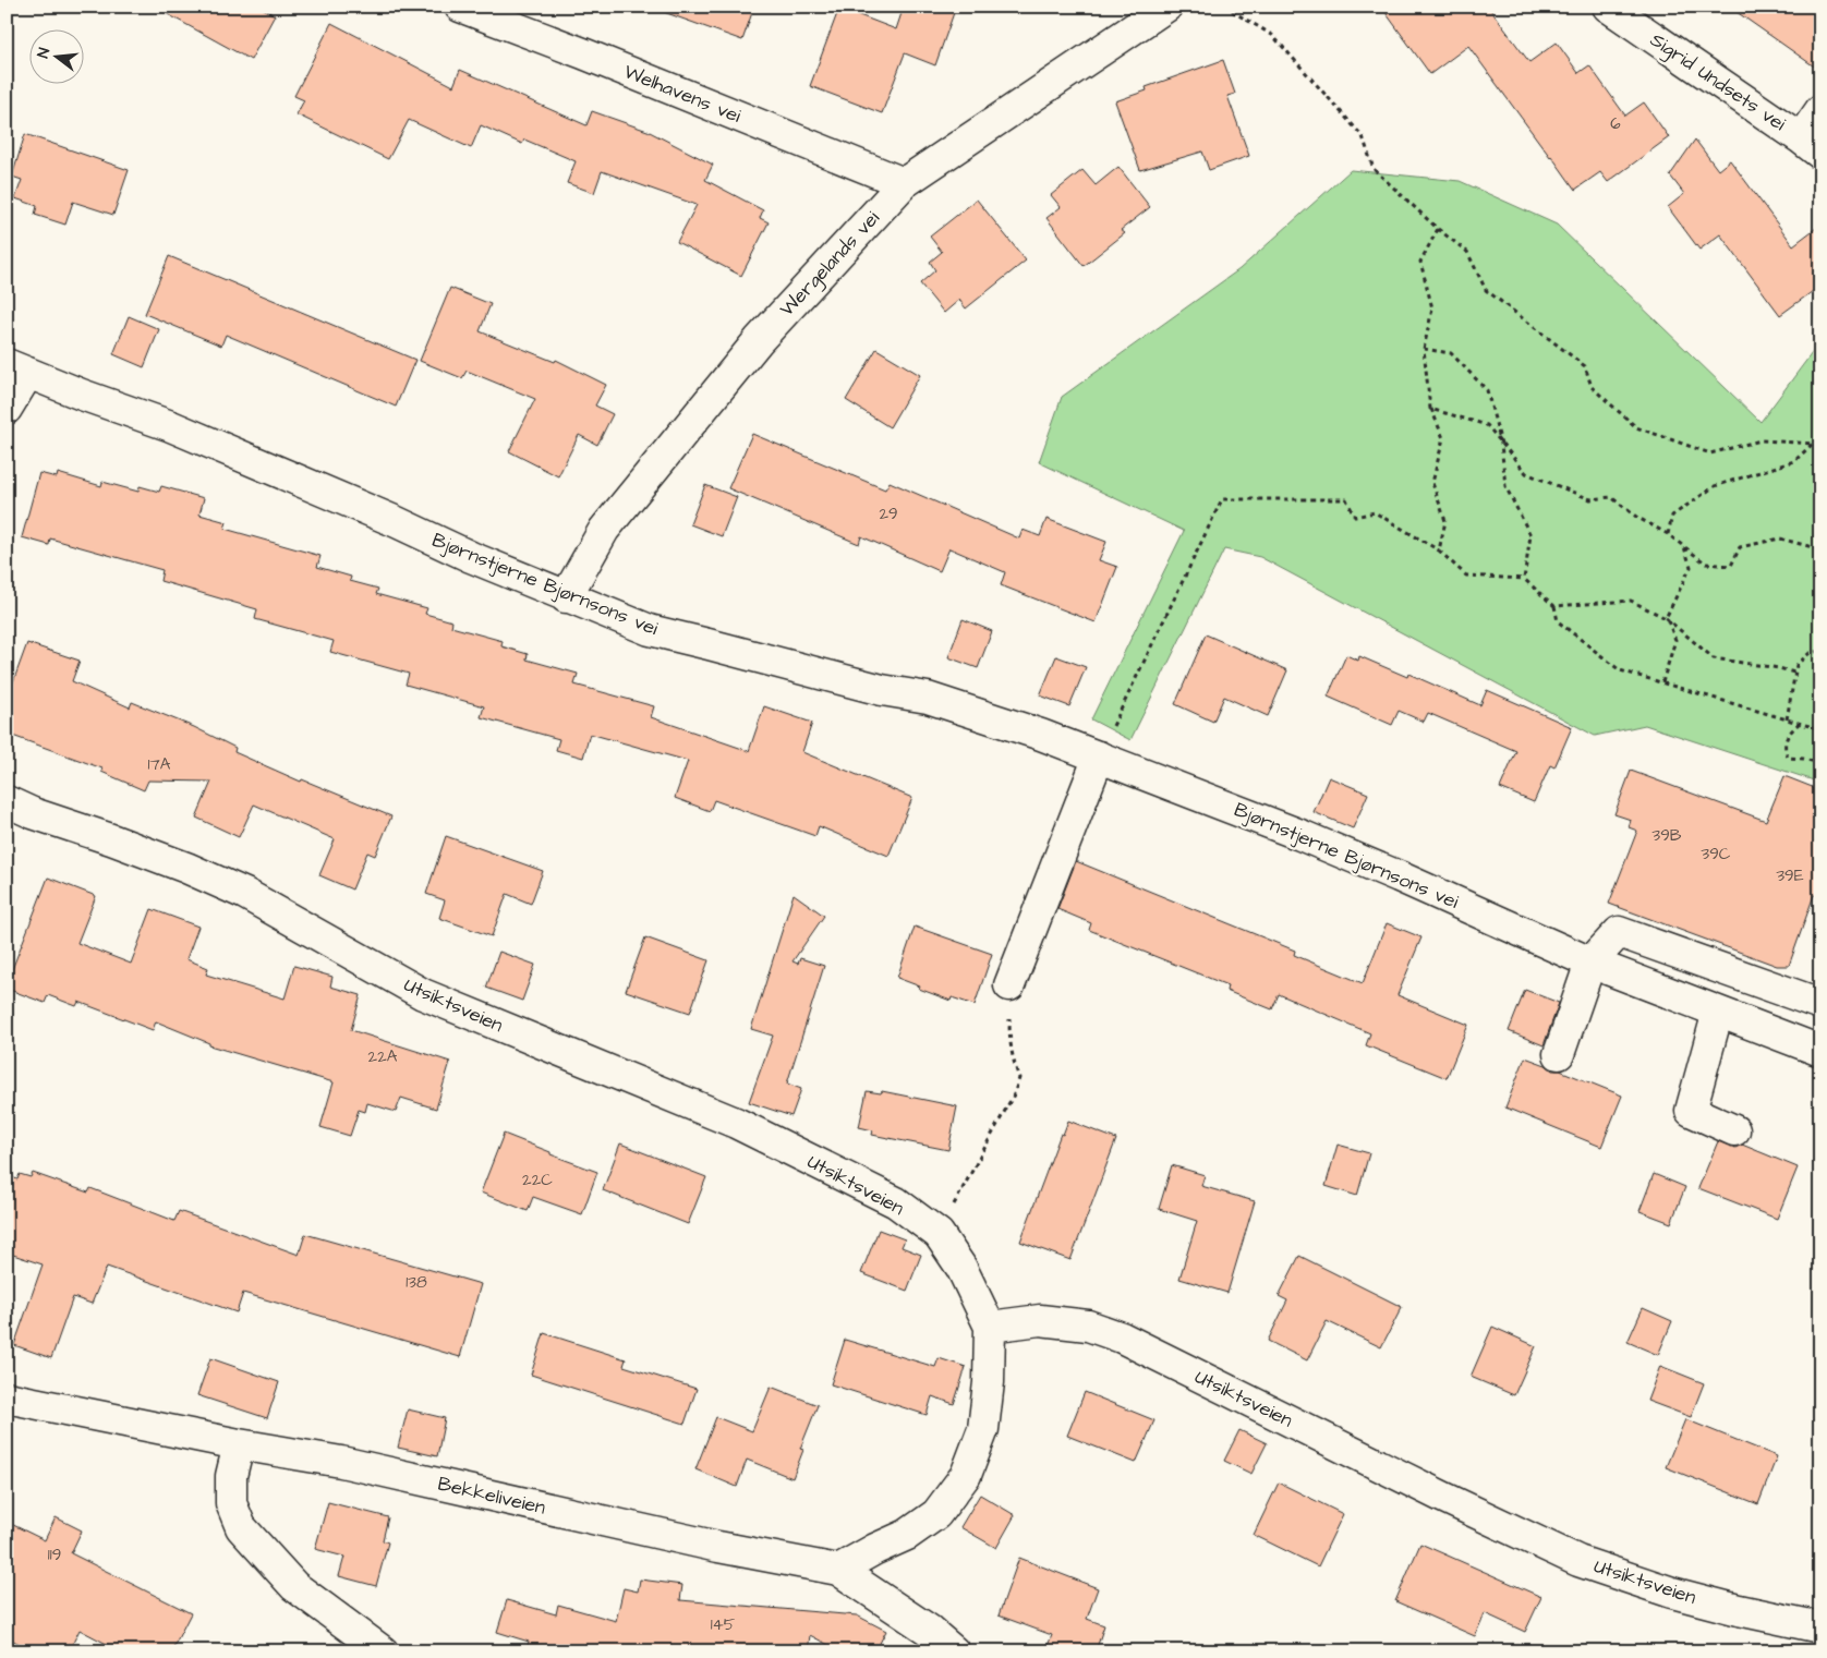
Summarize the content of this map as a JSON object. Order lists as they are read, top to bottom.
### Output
{
  "streets": {
    "street": [
      "Sigrid Undsets vei",
      "Welhavens vei",
      "Wergelands vei",
      "Bjørnstjerne Bjørnsons vei",
      "Utsiktsveien",
      "Bekkeliveien"
    ]
  },
  "crossings": [
    ["Welhavens vei", "Wergelands vei"],
    ["Wergelands vei", "Bjørnstjerne Bjørnsons vei"]
  ],
  "house_numbers": [
    "6",
    "29",
    "17A",
    "39B",
    "39C",
    "39E",
    "22A",
    "22C",
    "138",
    "119",
    "145"
  ],
  "north": "left"
}
